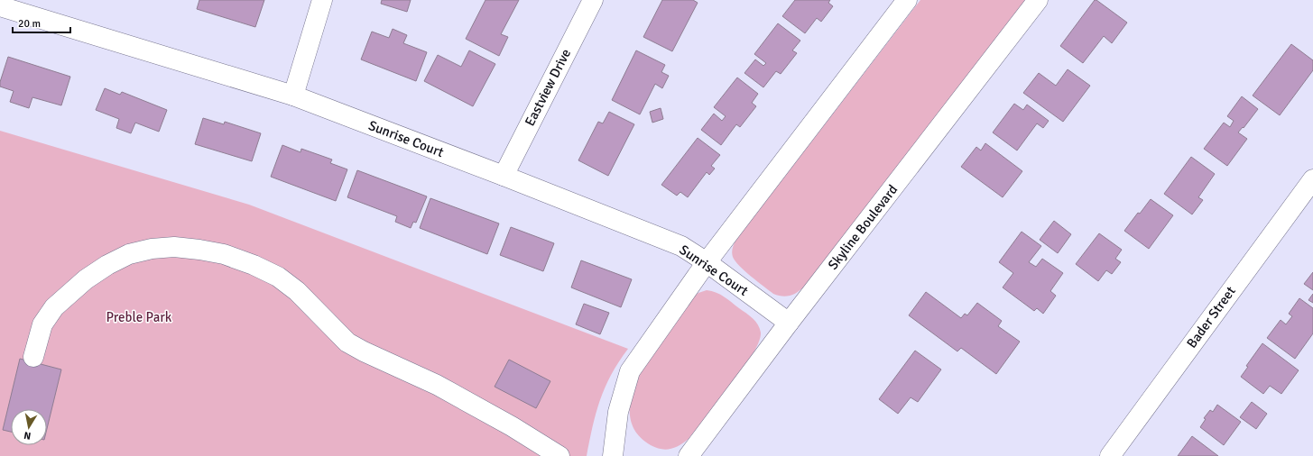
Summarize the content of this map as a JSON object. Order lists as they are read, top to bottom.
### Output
{
  "streets": {
    "street": [
      "Eastview Drive",
      "Sunrise Court",
      "Skyline Boulevard",
      "Bader Street"
    ]
  },
  "crossings": [
    ["Eastview Drive", "Sunrise Court"],
    ["Sunrise Court", "Skyline Boulevard"]
  ],
  "parks": ["Preble Park"],
  "scale_bar": "20 m",
  "north": "bottom"
}
